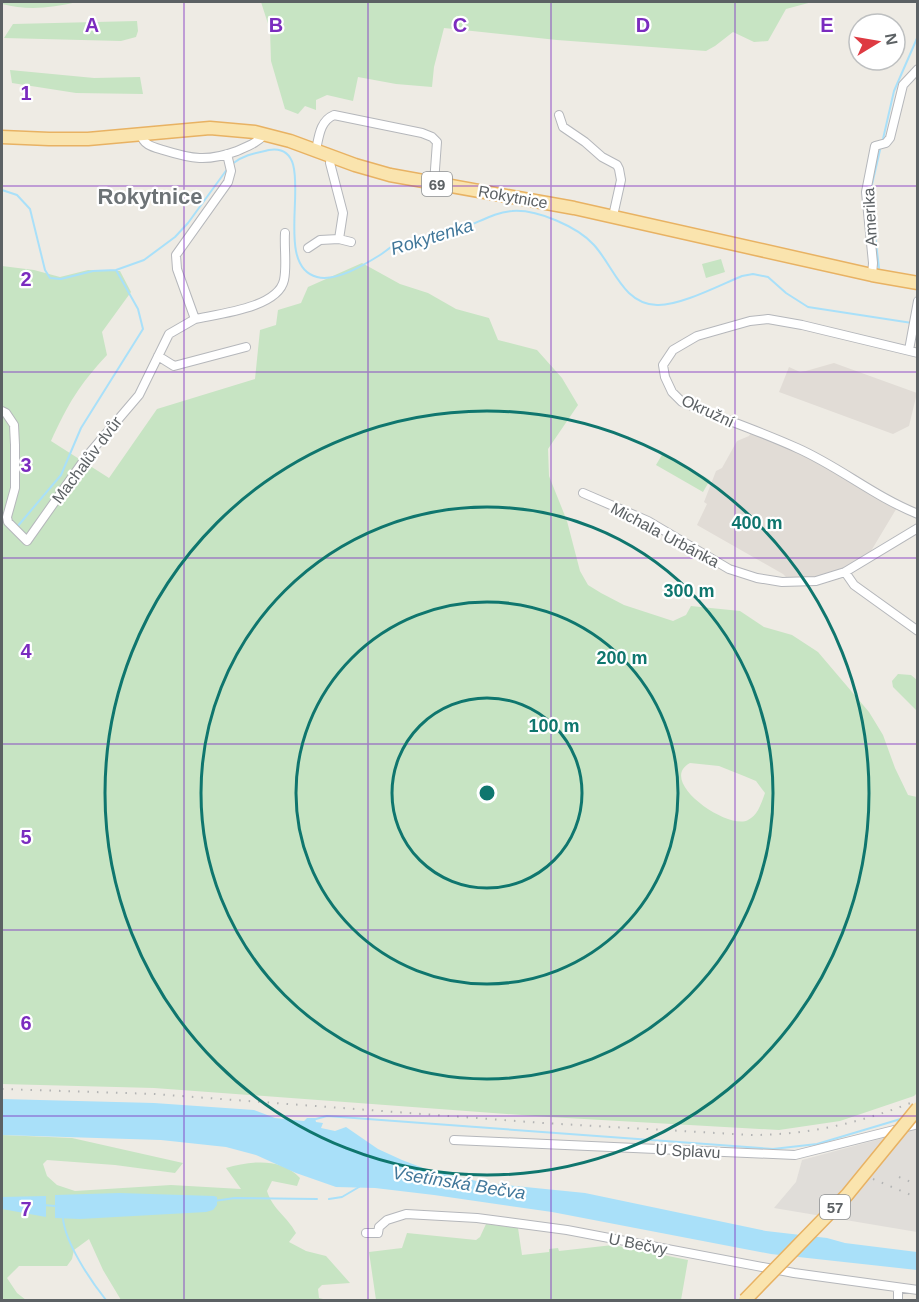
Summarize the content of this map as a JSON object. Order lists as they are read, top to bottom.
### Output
{
  "streets": {
    "main road": ["69", "Rokytnice", "57"],
    "street": [
      "Amerika",
      "Okružní",
      "Machalův dvůr",
      "Michala Urbánka",
      "U Splavu",
      "U Bečvy"
    ]
  },
  "crossings": [
    ["Rokytnice", "Amerika"]
  ],
  "districts": ["Rokytnice"],
  "water": ["Rokytenka", "Vsetínská Bečva"],
  "north": "right",
  "grid": {
    "columns": [
      "A",
      "B",
      "C",
      "D",
      "E"
    ],
    "rows": [
      "1",
      "2",
      "3",
      "4",
      "5",
      "6",
      "7"
    ]
  },
  "rings": [
    "400 m",
    "300 m",
    "200 m",
    "100 m"
  ]
}
